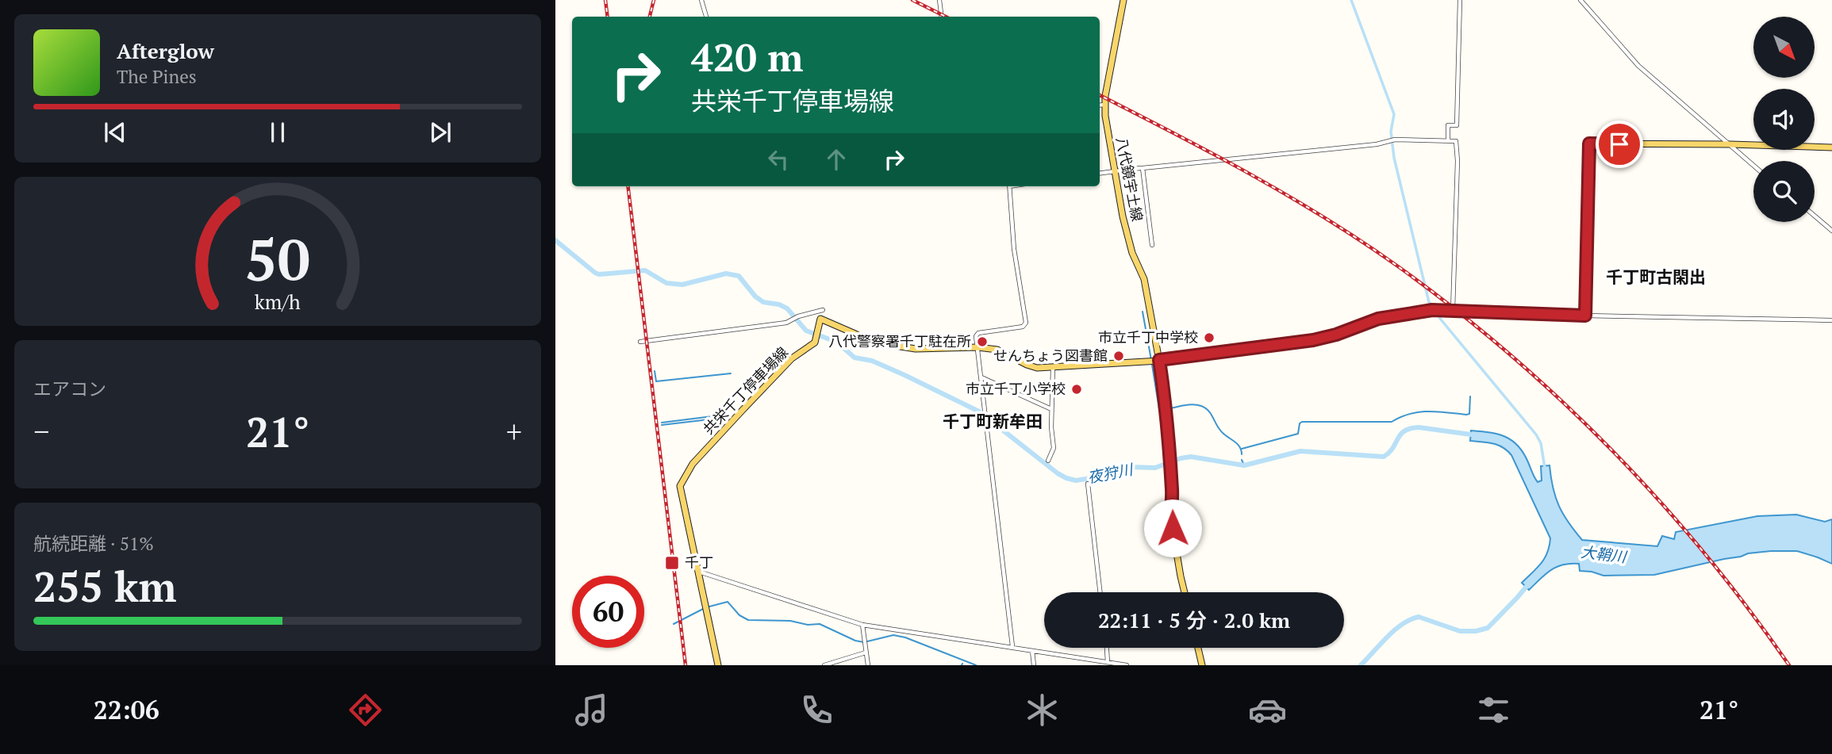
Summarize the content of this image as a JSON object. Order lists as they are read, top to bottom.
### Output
{
  "streets": {
    "main road": ["八代鏡宇土線", "共栄千丁停車場線"]
  },
  "crossings": [
    ["八代鏡宇土線", "共栄千丁停車場線"]
  ],
  "districts": ["千丁町古閑出", "千丁町新牟田"],
  "water": ["夜狩川", "大鞘川"],
  "places": {
    "other": [
      "市立千丁中学校",
      "八代警察署千丁駐在所",
      "せんちょう図書館",
      "市立千丁小学校"
    ],
    "transit": ["千丁"]
  },
  "north": "bottom right",
  "page": {
    "turn": ["420 m", "共栄千丁停車場線"],
    "song": ["Afterglow", "The Pines"],
    "tile": [
      "エアコン",
      ["航続距離 · 51%", "255 km"]
    ],
    "heat": ["−", "21°", "+"],
    "limit": "60",
    "trip": "22:11 · 5 分 · 2.0 km",
    "tabs": ["22:06", "21°"],
    "gauge": ["50", "km/h"]
  }
}
